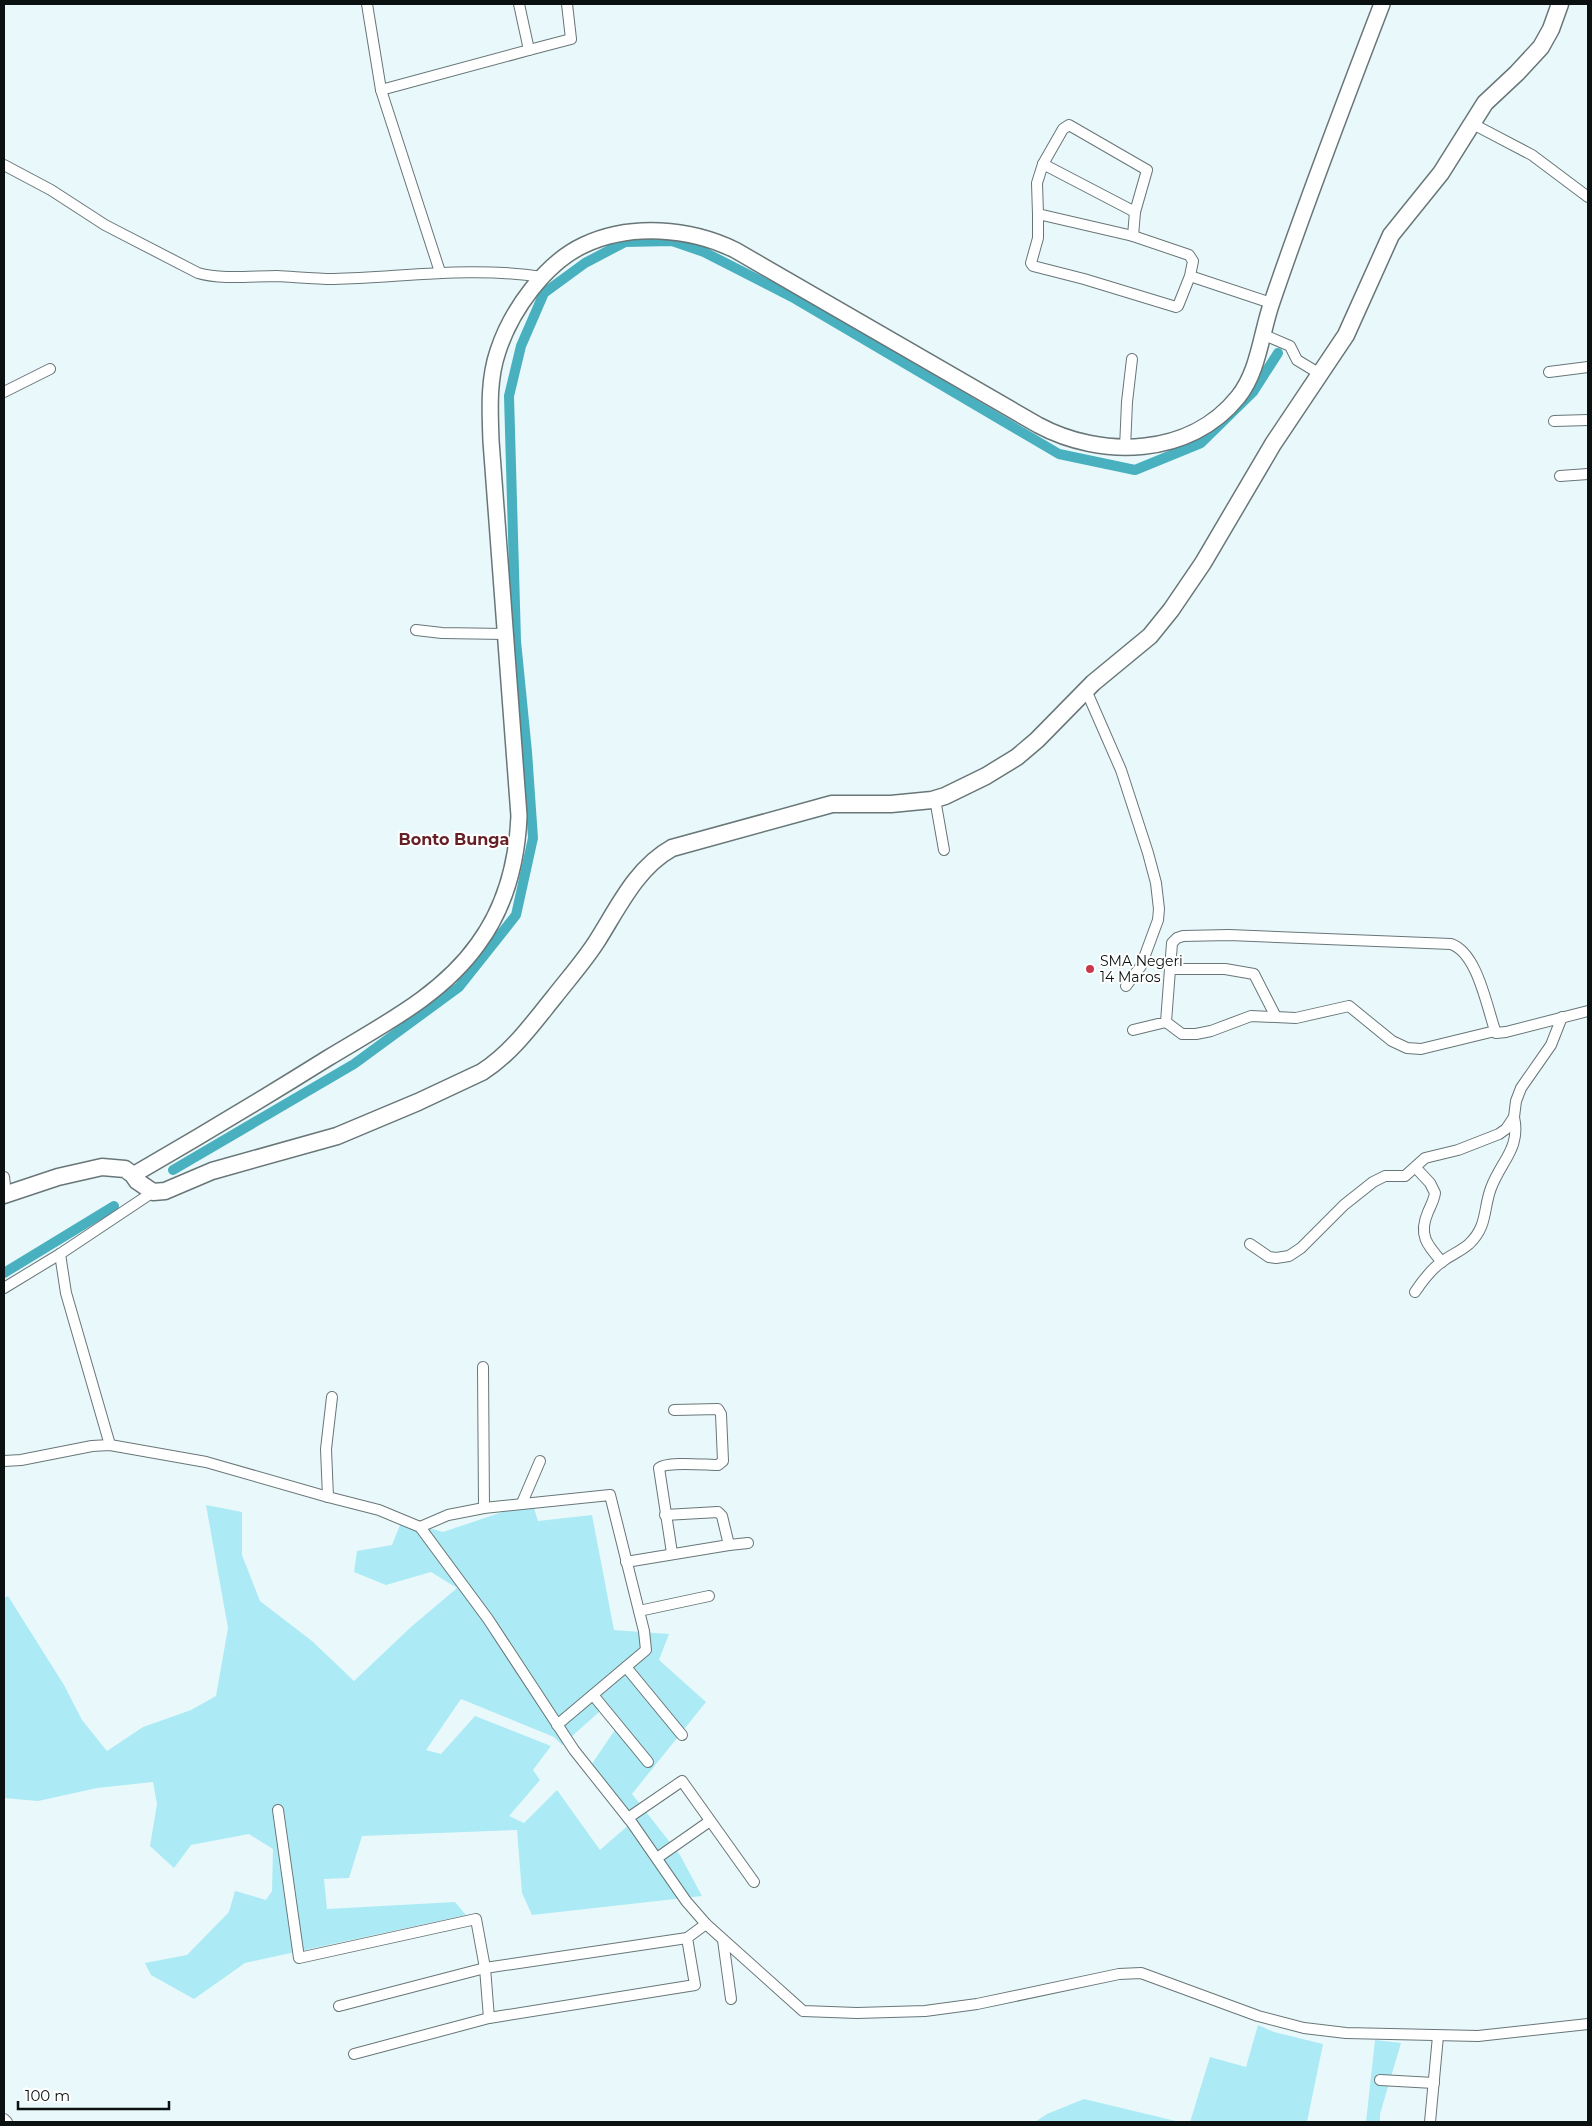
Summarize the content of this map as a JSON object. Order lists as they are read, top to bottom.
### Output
{
  "districts": ["Bonto Bunga"],
  "places": ["SMA Negeri 14 Maros"],
  "scale_bar": "100 m"
}
